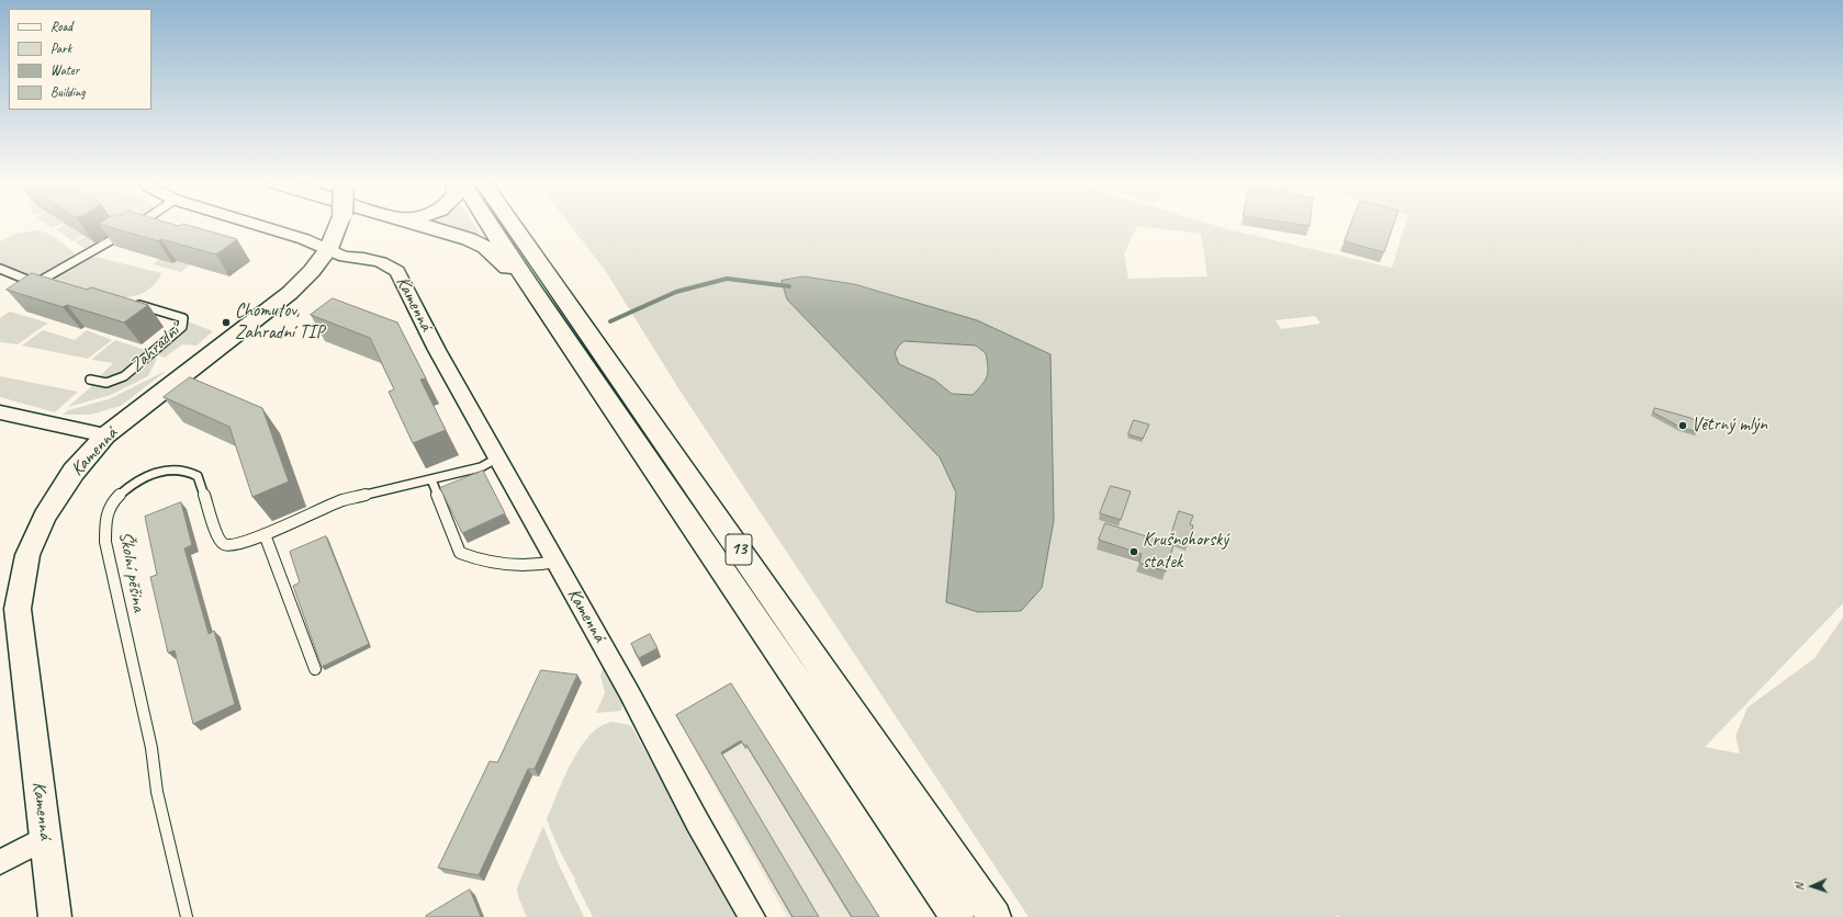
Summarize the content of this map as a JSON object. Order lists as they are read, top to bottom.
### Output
{
  "streets": {
    "highway": ["13"],
    "street": ["Kamenná"],
    "lane": ["Zahradní", "Školní pěšina"]
  },
  "crossings": [
    ["Kamenná", "Školní pěšina"]
  ],
  "places": ["Chomutov, Zahradní TIP", "Větrný mlýn", "Krušnohorský statek"],
  "legend": [
    "Road",
    "Park",
    "Water",
    "Building"
  ],
  "north": "left"
}
